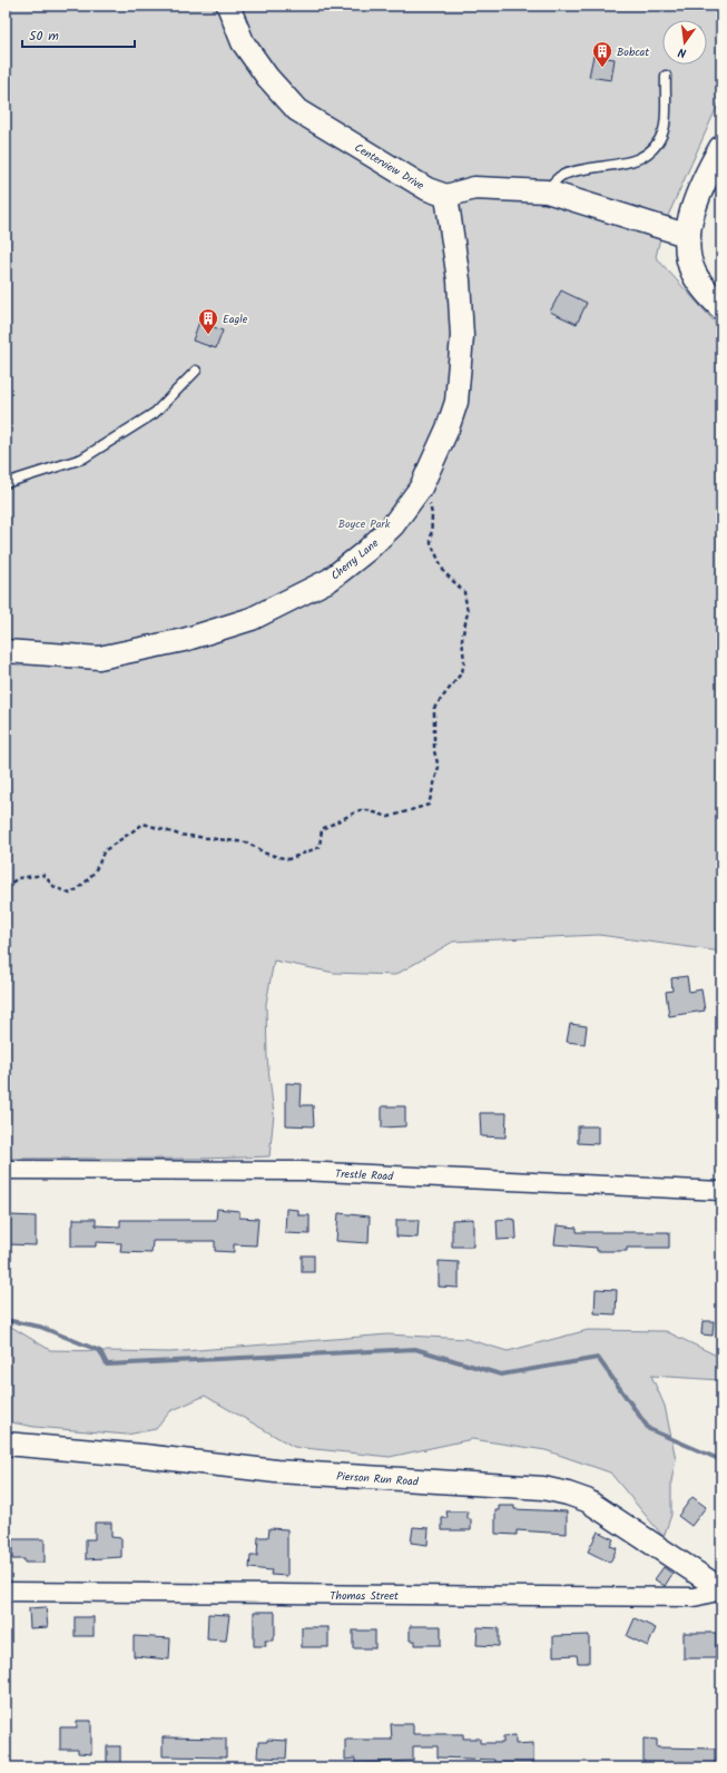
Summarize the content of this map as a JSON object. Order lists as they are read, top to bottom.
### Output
{
  "streets": {
    "street": [
      "Centerview Drive",
      "Cherry Lane",
      "Trestle Road",
      "Pierson Run Road",
      "Thomas Street"
    ]
  },
  "crossings": [
    ["Centerview Drive", "Cherry Lane"],
    ["Pierson Run Road", "Thomas Street"]
  ],
  "parks": ["Boyce Park"],
  "places": {
    "building": ["Bobcat", "Eagle"]
  },
  "scale_bar": "50 m",
  "north": "bottom"
}
